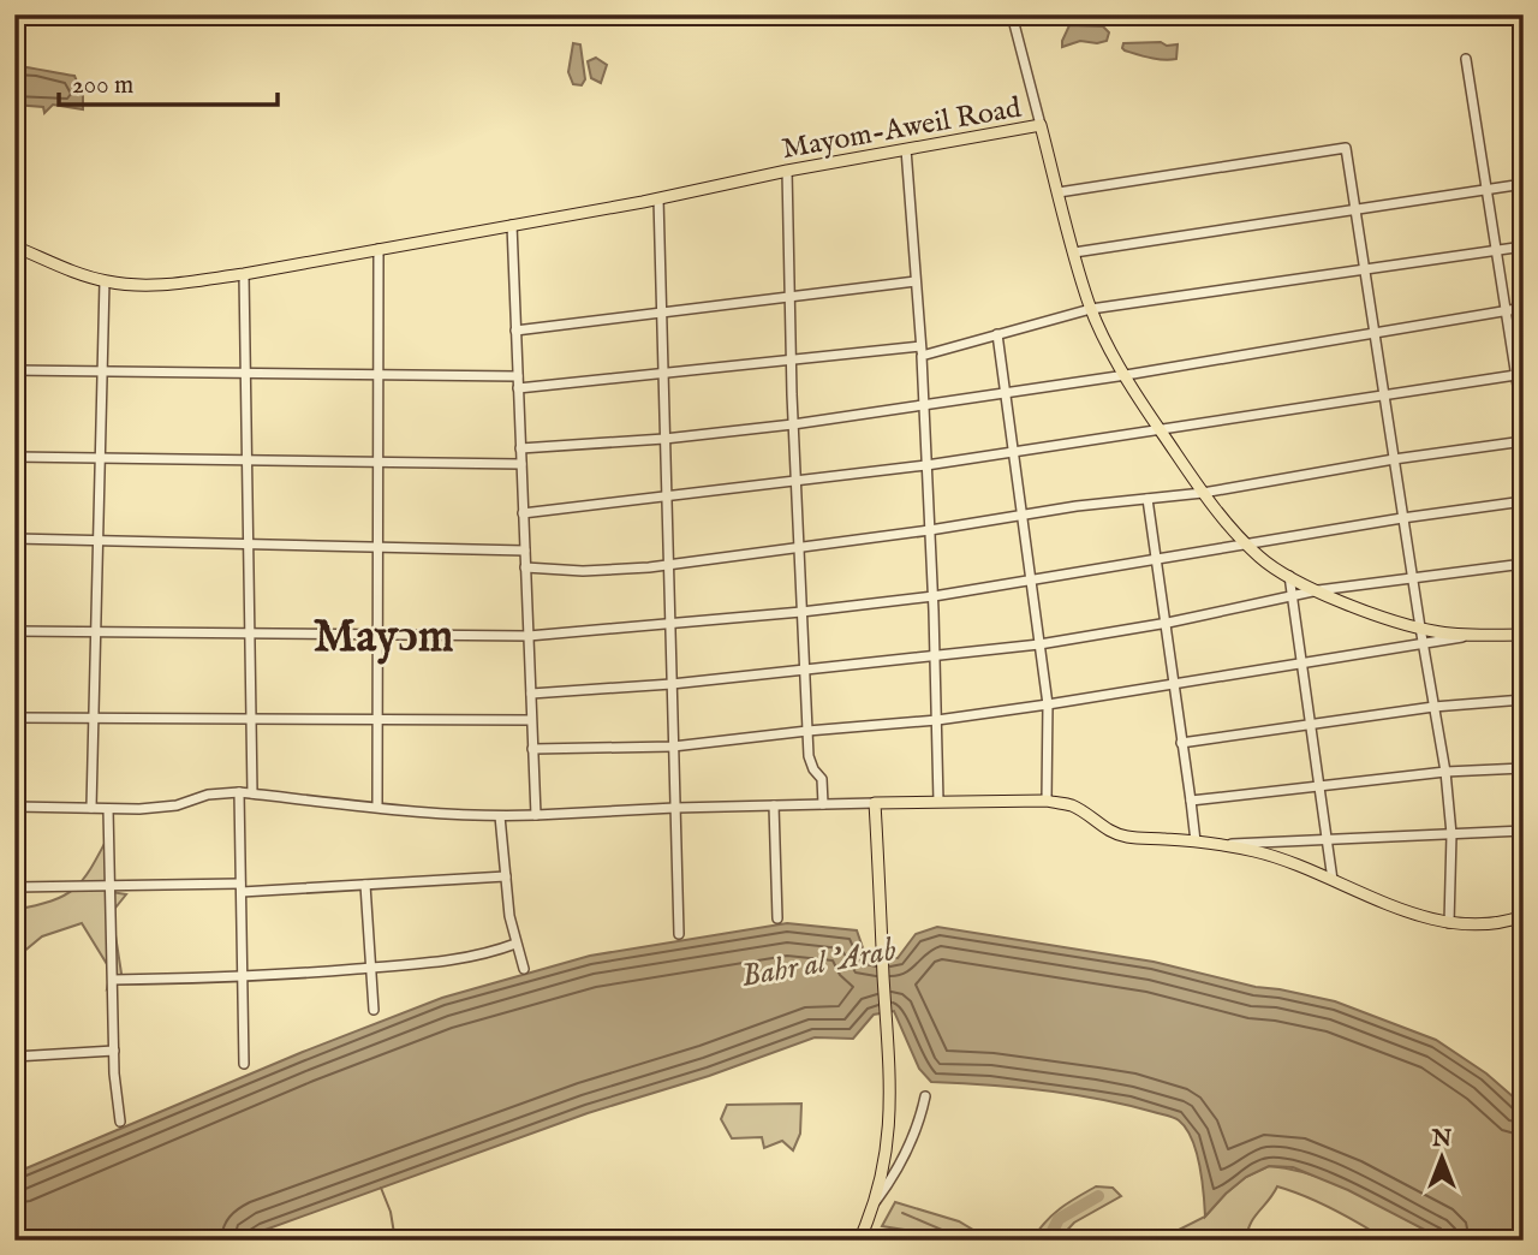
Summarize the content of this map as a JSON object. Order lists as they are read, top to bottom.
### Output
{
  "streets": {
    "main road": ["Mayom-Aweil Road"]
  },
  "districts": ["Mayɔm"],
  "water": ["Bahr al 'Arab"],
  "scale_bar": "200 m",
  "north": "top"
}
